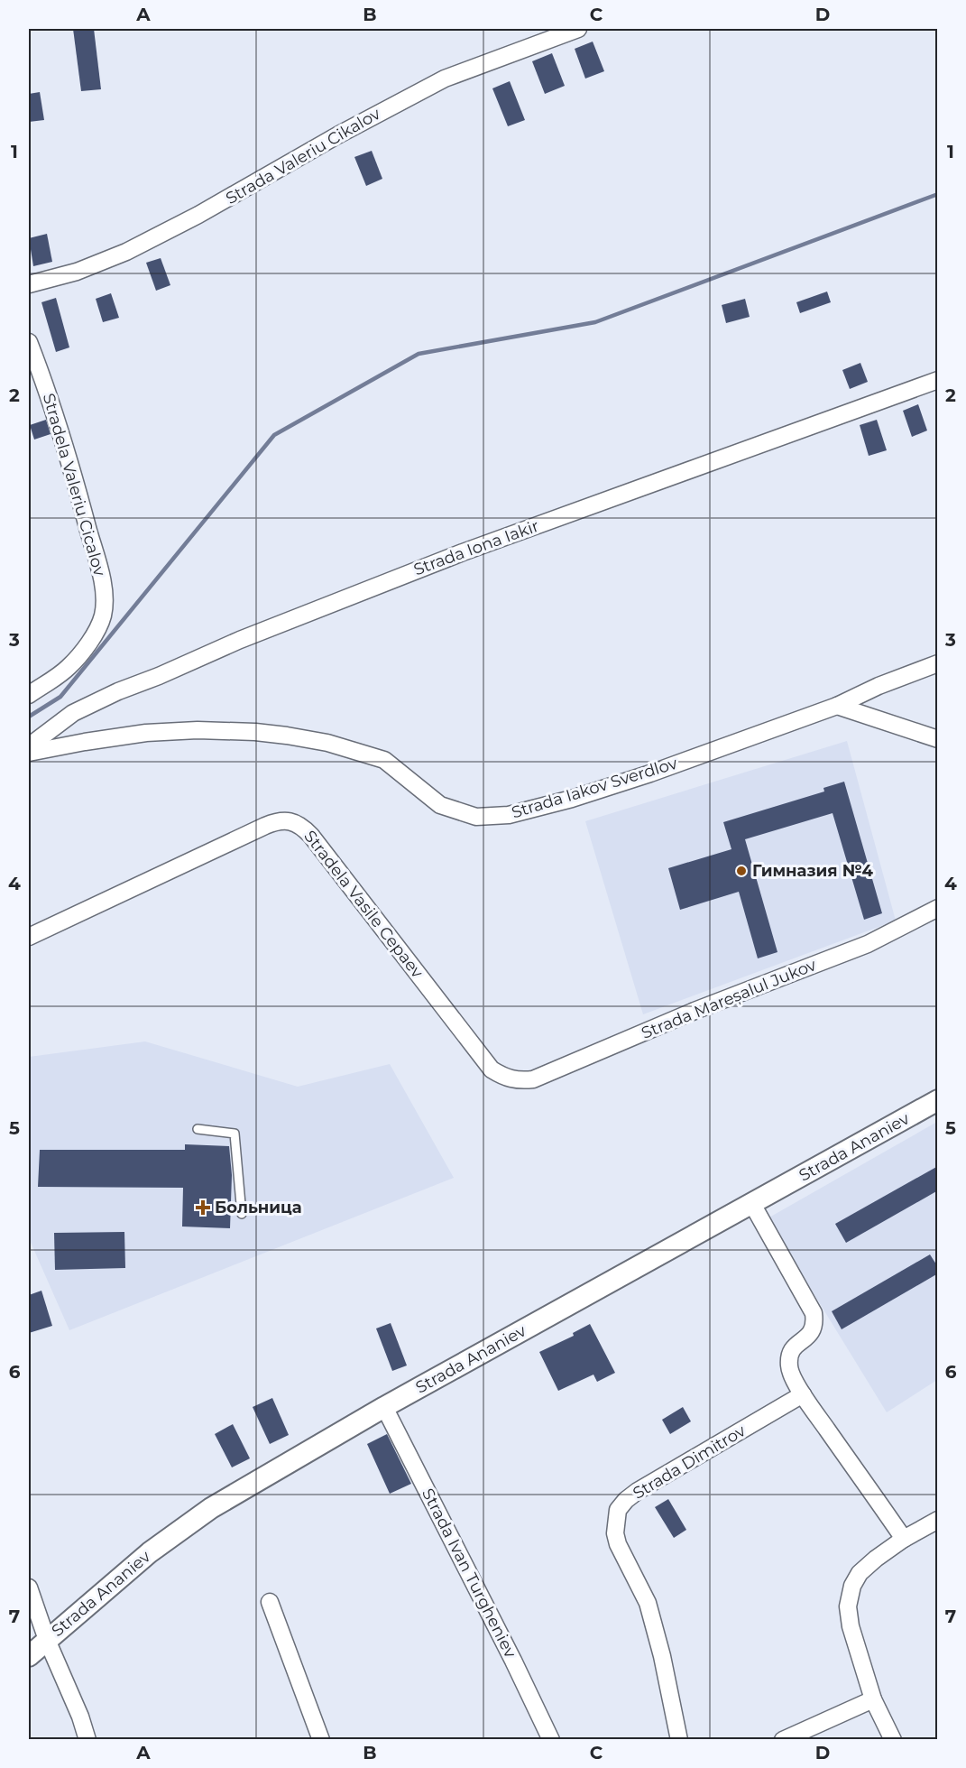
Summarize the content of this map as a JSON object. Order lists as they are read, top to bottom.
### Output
{
  "streets": {
    "street": [
      "Strada Valeriu Cikalov",
      "Stradela Valeriu Cicalov",
      "Strada Iona Iakir",
      "Strada Iakov Sverdlov",
      "Stradela Vasile Cepaev",
      "Strada Mareșalul Jukov",
      "Strada Ananiev",
      "Strada Dimitrov",
      "Strada Ivan Turgheniev"
    ]
  },
  "crossings": [
    ["Stradela Vasile Cepaev", "Strada Mareșalul Jukov"],
    ["Strada Ananiev", "Strada Ivan Turgheniev"]
  ],
  "places": {
    "other": ["Гимназия №4"],
    "health": ["Больница"]
  },
  "grid": {
    "columns": [
      "A",
      "B",
      "C",
      "D"
    ],
    "rows": [
      "1",
      "2",
      "3",
      "4",
      "5",
      "6",
      "7"
    ]
  }
}
